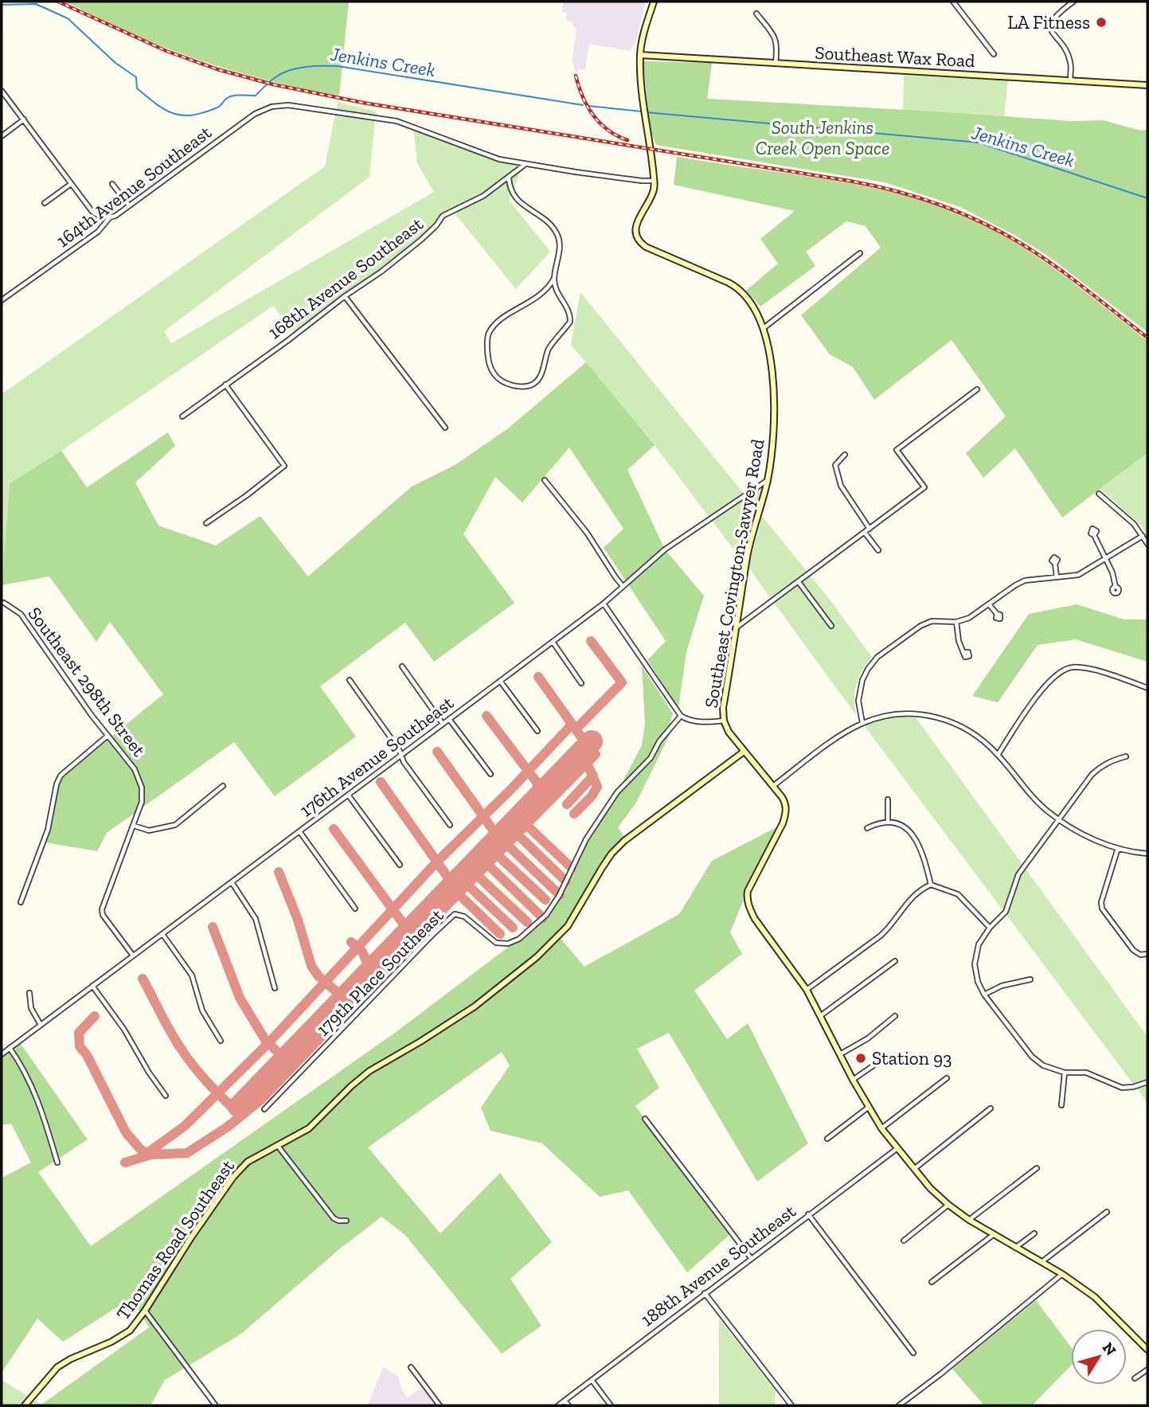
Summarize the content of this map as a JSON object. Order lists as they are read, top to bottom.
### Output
{
  "streets": {
    "street": [
      "Southeast Wax Road",
      "164th Avenue Southeast",
      "168th Avenue Southeast",
      "Southeast Covington-Sawyer Road",
      "Southeast 298th Street",
      "176th Avenue Southeast",
      "179th Place Southeast",
      "Thomas Road Southeast",
      "188th Avenue Southeast"
    ]
  },
  "crossings": [
    ["164th Avenue Southeast", "168th Avenue Southeast"],
    ["Southeast Covington-Sawyer Road", "176th Avenue Southeast"],
    ["Southeast Covington-Sawyer Road", "Thomas Road Southeast"],
    ["Southeast Covington-Sawyer Road", "188th Avenue Southeast"],
    ["Southeast 298th Street", "176th Avenue Southeast"]
  ],
  "water": ["Jenkins Creek"],
  "parks": ["South Jenkins Creek Open Space"],
  "places": ["LA Fitness", "Station 93"],
  "north": "top right"
}
